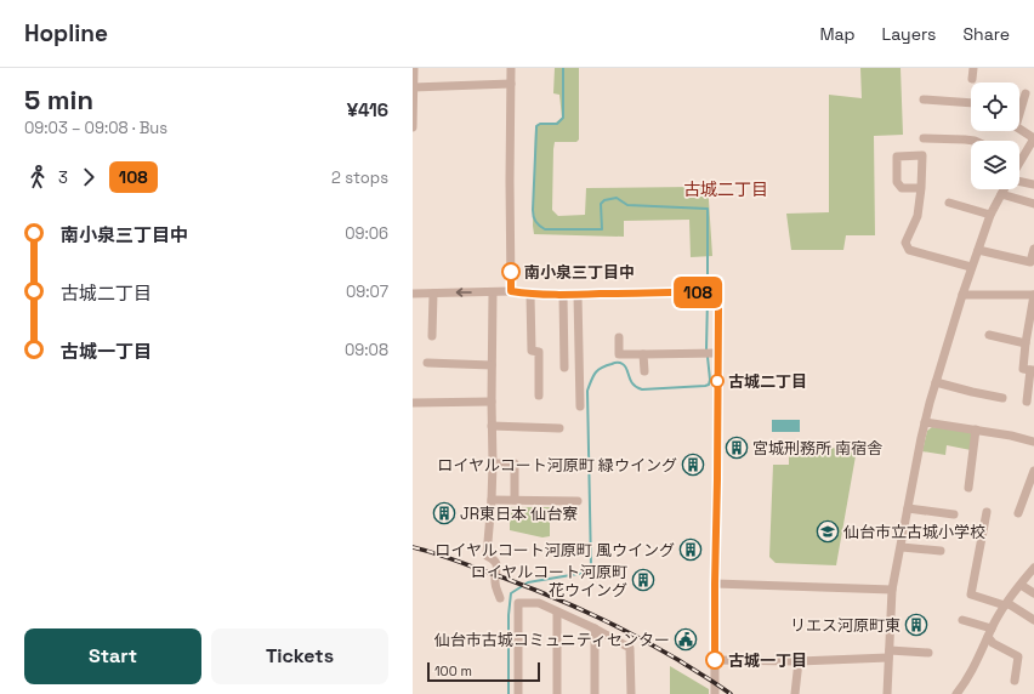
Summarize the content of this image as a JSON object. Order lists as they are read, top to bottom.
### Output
{
  "districts": ["古城二丁目"],
  "places": {
    "other": ["南小泉三丁目中", "古城二丁目", "古城一丁目"],
    "building": [
      "宮城刑務所 南宿舎",
      "ロイヤルコート河原町 緑ウイング",
      "JR東日本 仙台寮",
      "ロイヤルコート河原町 風ウイング",
      "ロイヤルコート河原町 花ウイング",
      "リエス河原町東"
    ],
    "school or university": ["仙台市立古城小学校"],
    "public building": ["仙台市古城コミュニティセンター"]
  },
  "lines": ["bus line 108"],
  "scale_bar": "100 m",
  "page": {
    "header": "Hopline",
    "nav": ["Map", "Layers", "Share"],
    "heading": ["5 min", "09:03 – 09:08 · Bus", "¥416"],
    "on_map": "108",
    "legs": ["3", "108", "2 stops"],
    "list": [
      {
        "name": "南小泉三丁目中",
        "value": "09:06"
      },
      {
        "name": "古城二丁目",
        "value": "09:07"
      },
      {
        "name": "古城一丁目",
        "value": "09:08"
      }
    ],
    "buttons": ["Start", "Tickets"],
    "scale": "100 m"
  }
}
